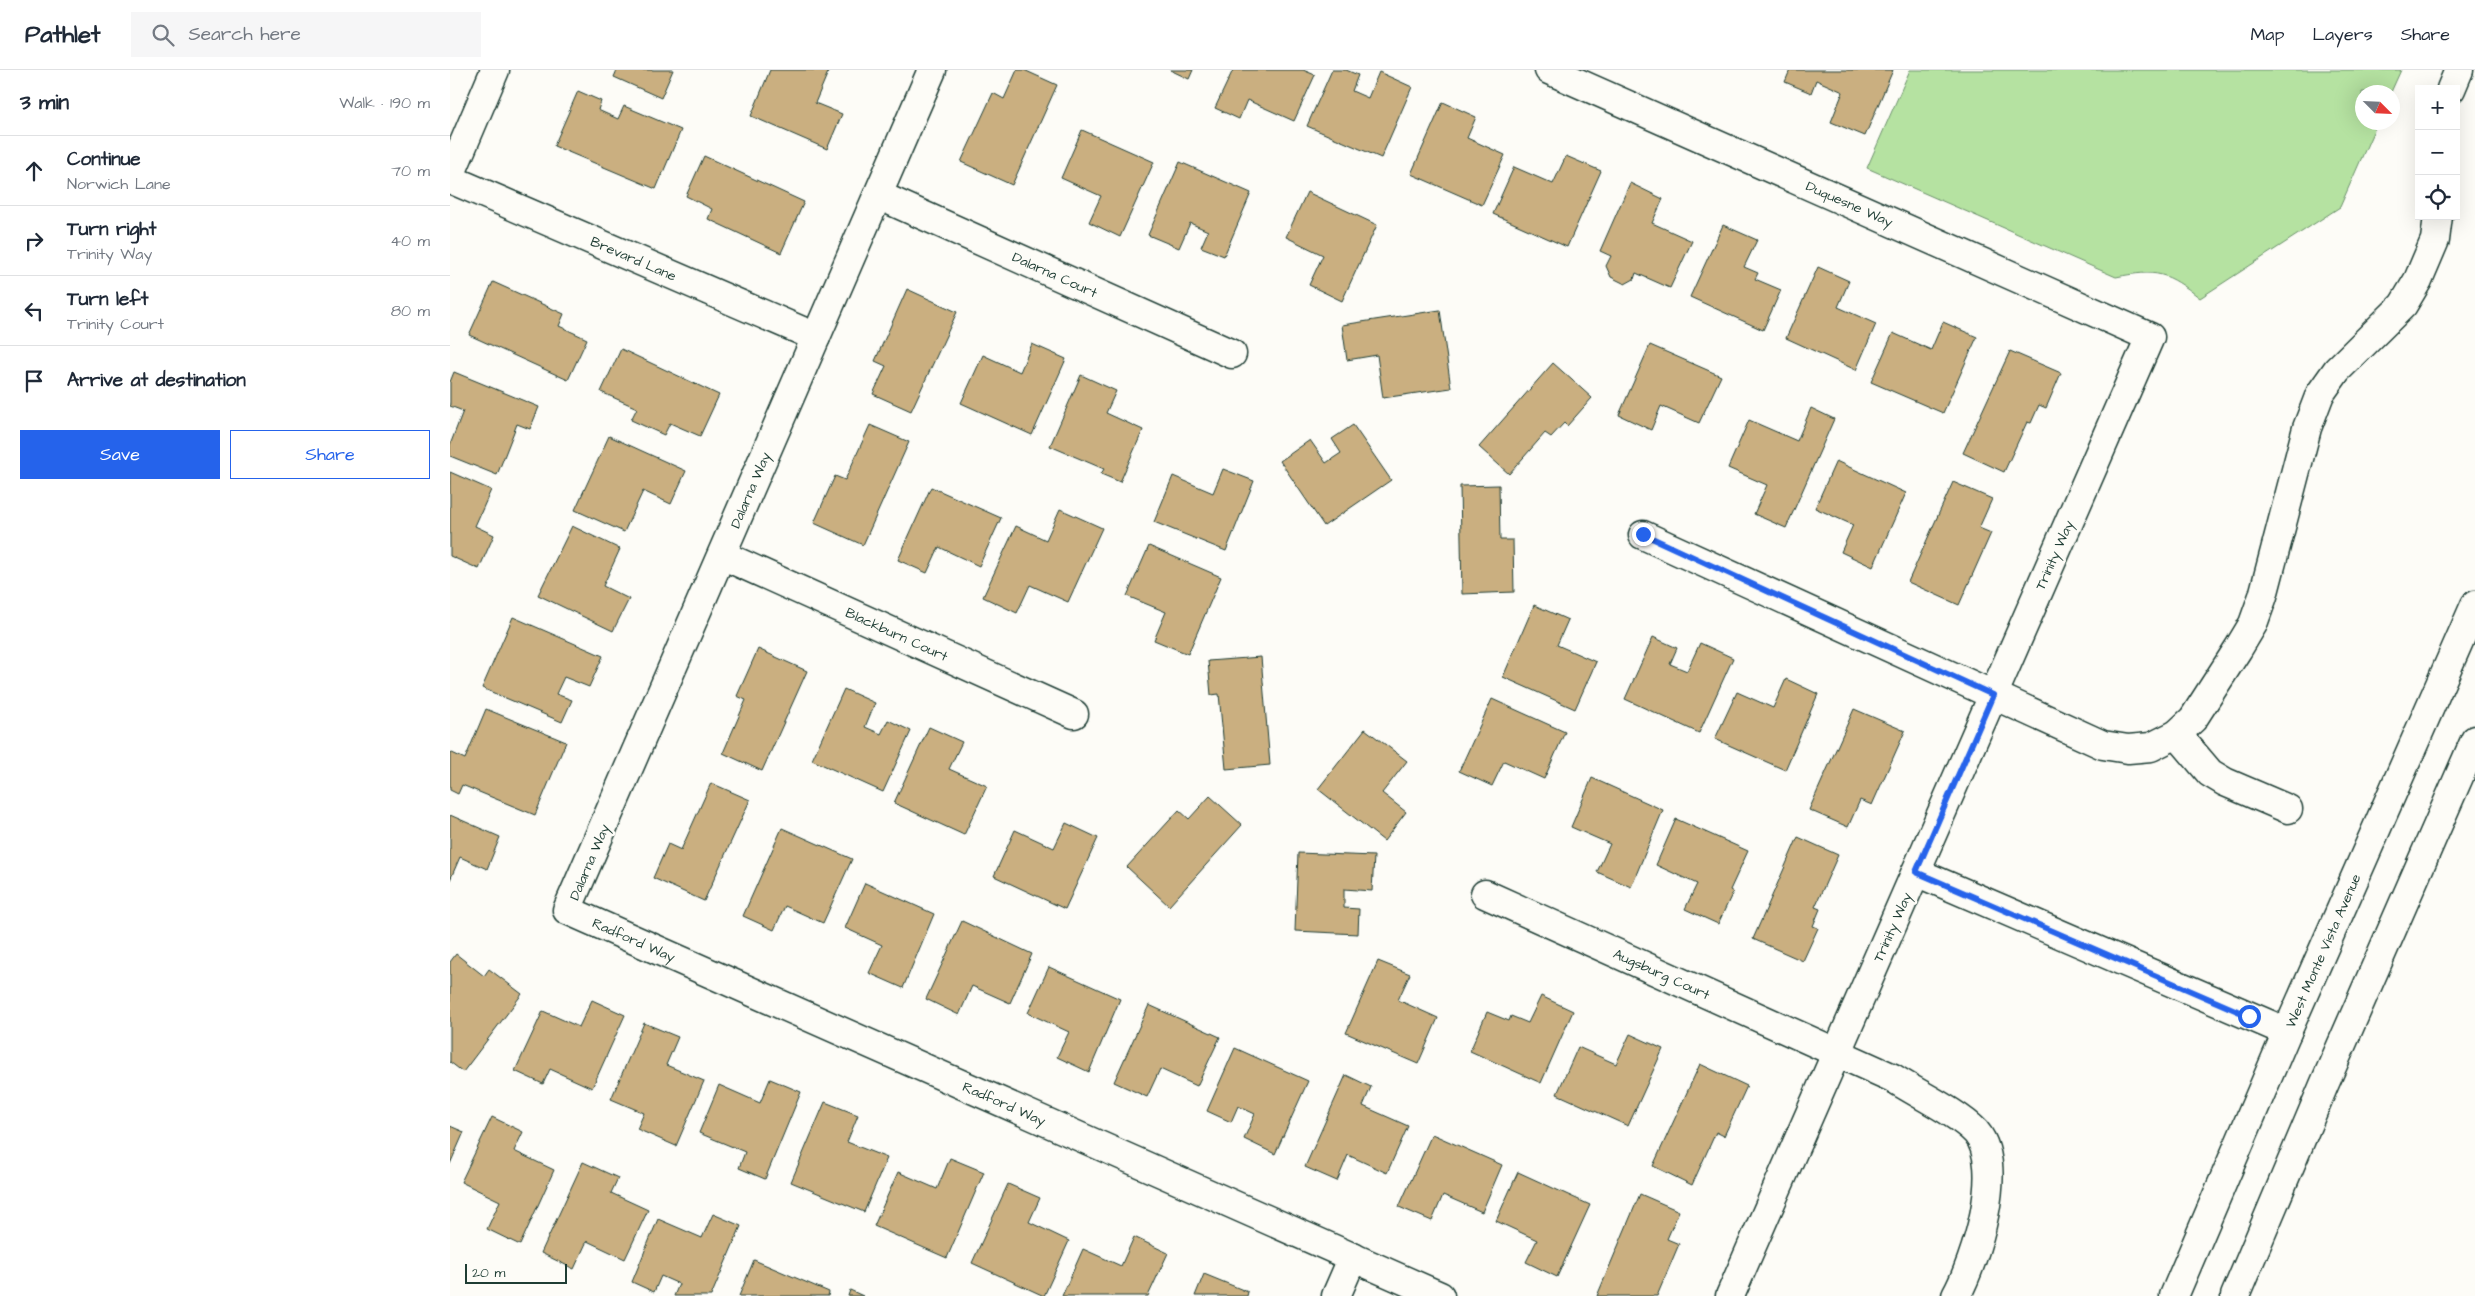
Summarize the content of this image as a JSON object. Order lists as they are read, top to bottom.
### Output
{
  "streets": {
    "street": [
      "Duquesne Way",
      "Brevard Lane",
      "Dalarna Court",
      "Dalarna Way",
      "Trinity Way",
      "Blackburn Court",
      "Radford Way",
      "West Monte Vista Avenue",
      "Augsburg Court"
    ]
  },
  "crossings": [
    ["Duquesne Way", "Trinity Way"],
    ["Brevard Lane", "Dalarna Way"],
    ["Dalarna Court", "Dalarna Way"],
    ["Dalarna Way", "Blackburn Court"],
    ["Dalarna Way", "Radford Way"],
    ["Trinity Way", "Augsburg Court"]
  ],
  "scale_bar": "20 m",
  "north": "bottom right",
  "page": {
    "header": "Pathlet",
    "search": "Search here",
    "nav": ["Map", "Layers", "Share"],
    "heading": ["3 min", "Walk · 190 m"],
    "map_buttons": ["+", "−"],
    "list": [
      ["Continue", "Norwich Lane", "70 m"],
      ["Turn right", "Trinity Way", "40 m"],
      ["Turn left", "Trinity Court", "80 m"],
      "Arrive at destination"
    ],
    "buttons": ["Save", "Share"],
    "scale": "20 m"
  }
}
